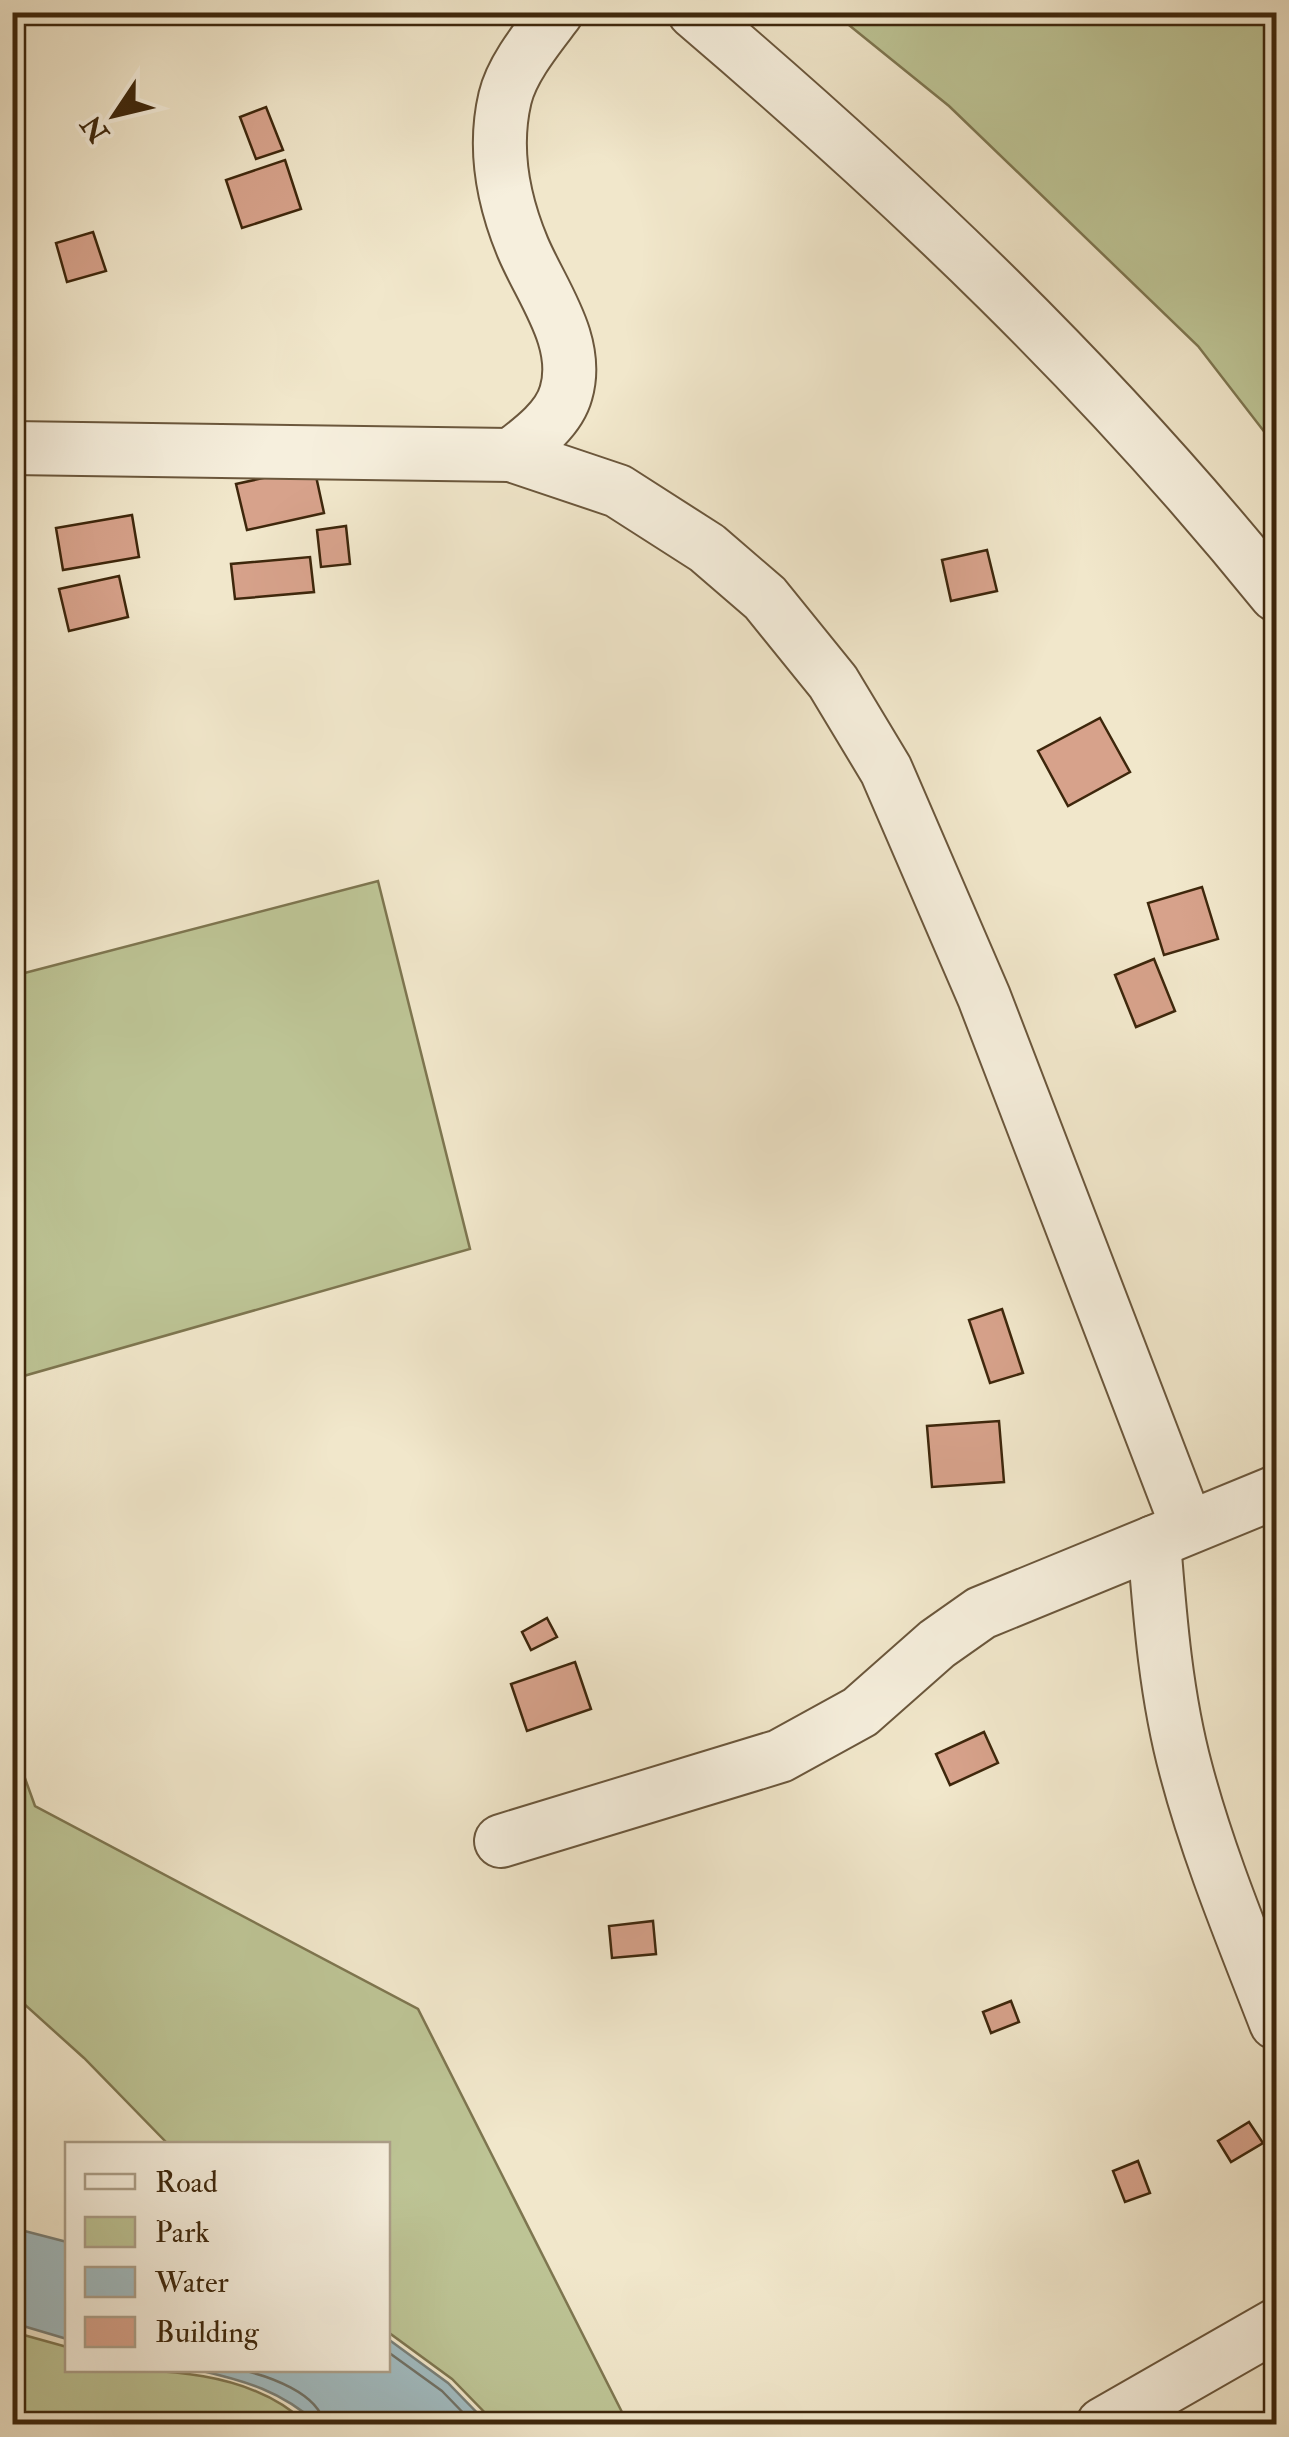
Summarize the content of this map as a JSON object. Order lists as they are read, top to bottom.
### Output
{
  "legend": [
    "Road",
    "Park",
    "Water",
    "Building"
  ],
  "north": "bottom left"
}
